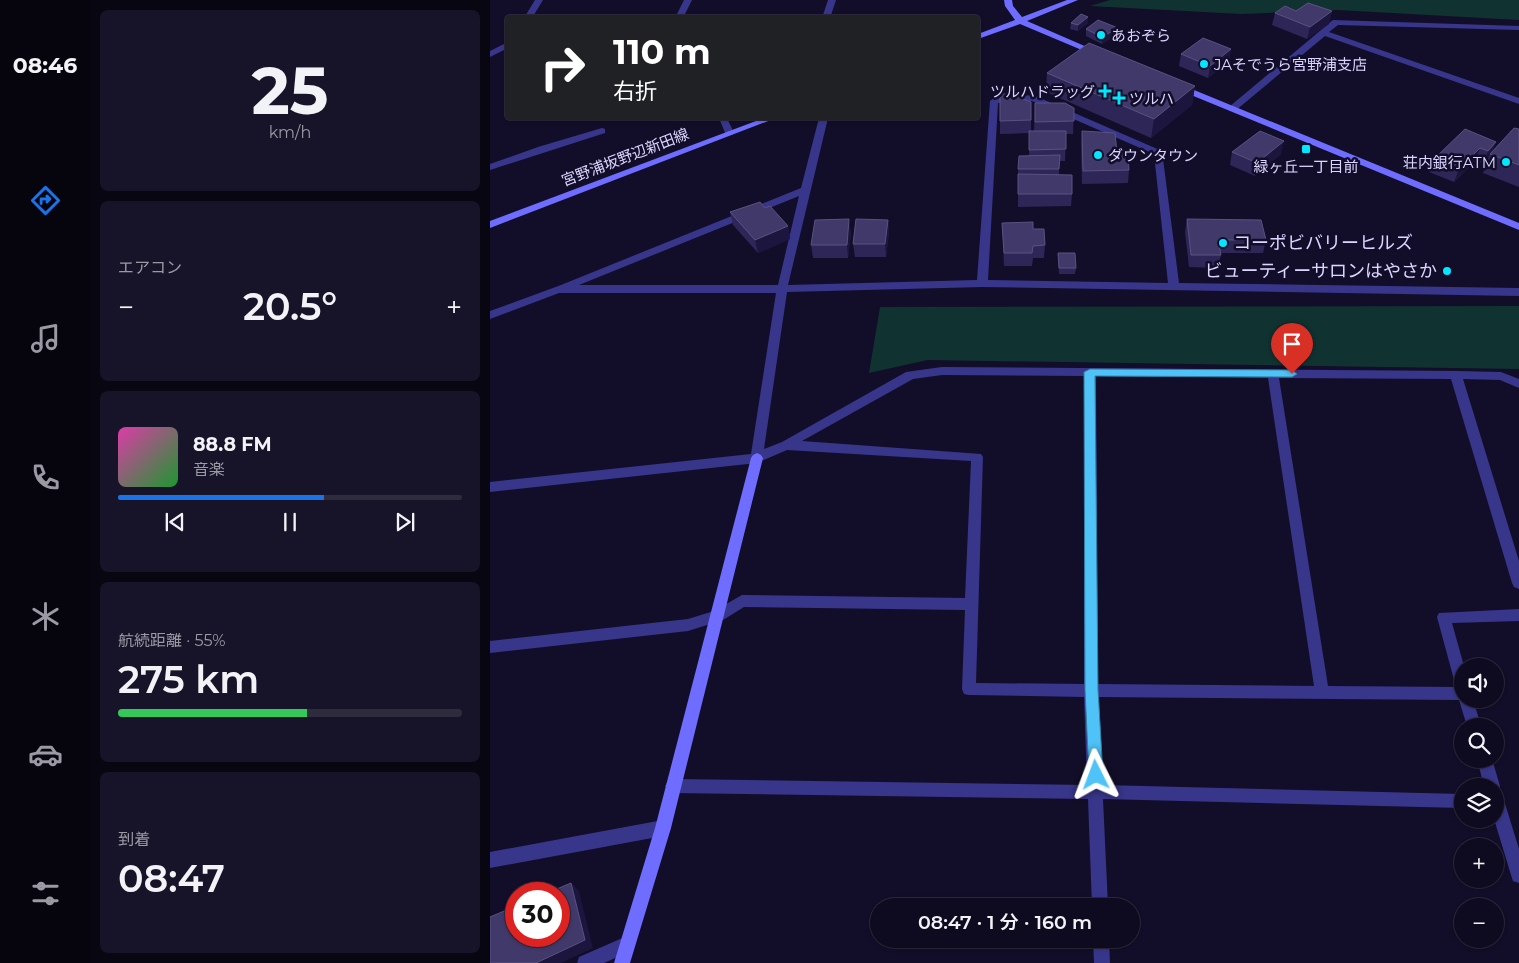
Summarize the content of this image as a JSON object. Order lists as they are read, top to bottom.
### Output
{
  "streets": {
    "street": ["宮野浦坂野辺新田線"]
  },
  "places": {
    "other": [
      "あおぞら",
      "JAそでうら宮野浦支店",
      "ダウンタウン",
      "荘内銀行ATM",
      "コーポビバリーヒルズ",
      "ビューティーサロンはやさか"
    ],
    "health": ["ツルハドラッグ", "ツルハ"],
    "transit": ["緑ヶ丘一丁目前"]
  },
  "page": {
    "tabs": "08:46",
    "tile": [
      ["25", "km/h"],
      "エアコン",
      ["航続距離 · 55%", "275 km"],
      ["到着", "08:47"]
    ],
    "turn": ["110 m", "右折"],
    "heat": ["−", "20.5°", "+"],
    "song": ["88.8 FM", "音楽"],
    "map_buttons": ["+", "−"],
    "limit": "30",
    "trip": "08:47 · 1 分 · 160 m"
  }
}
